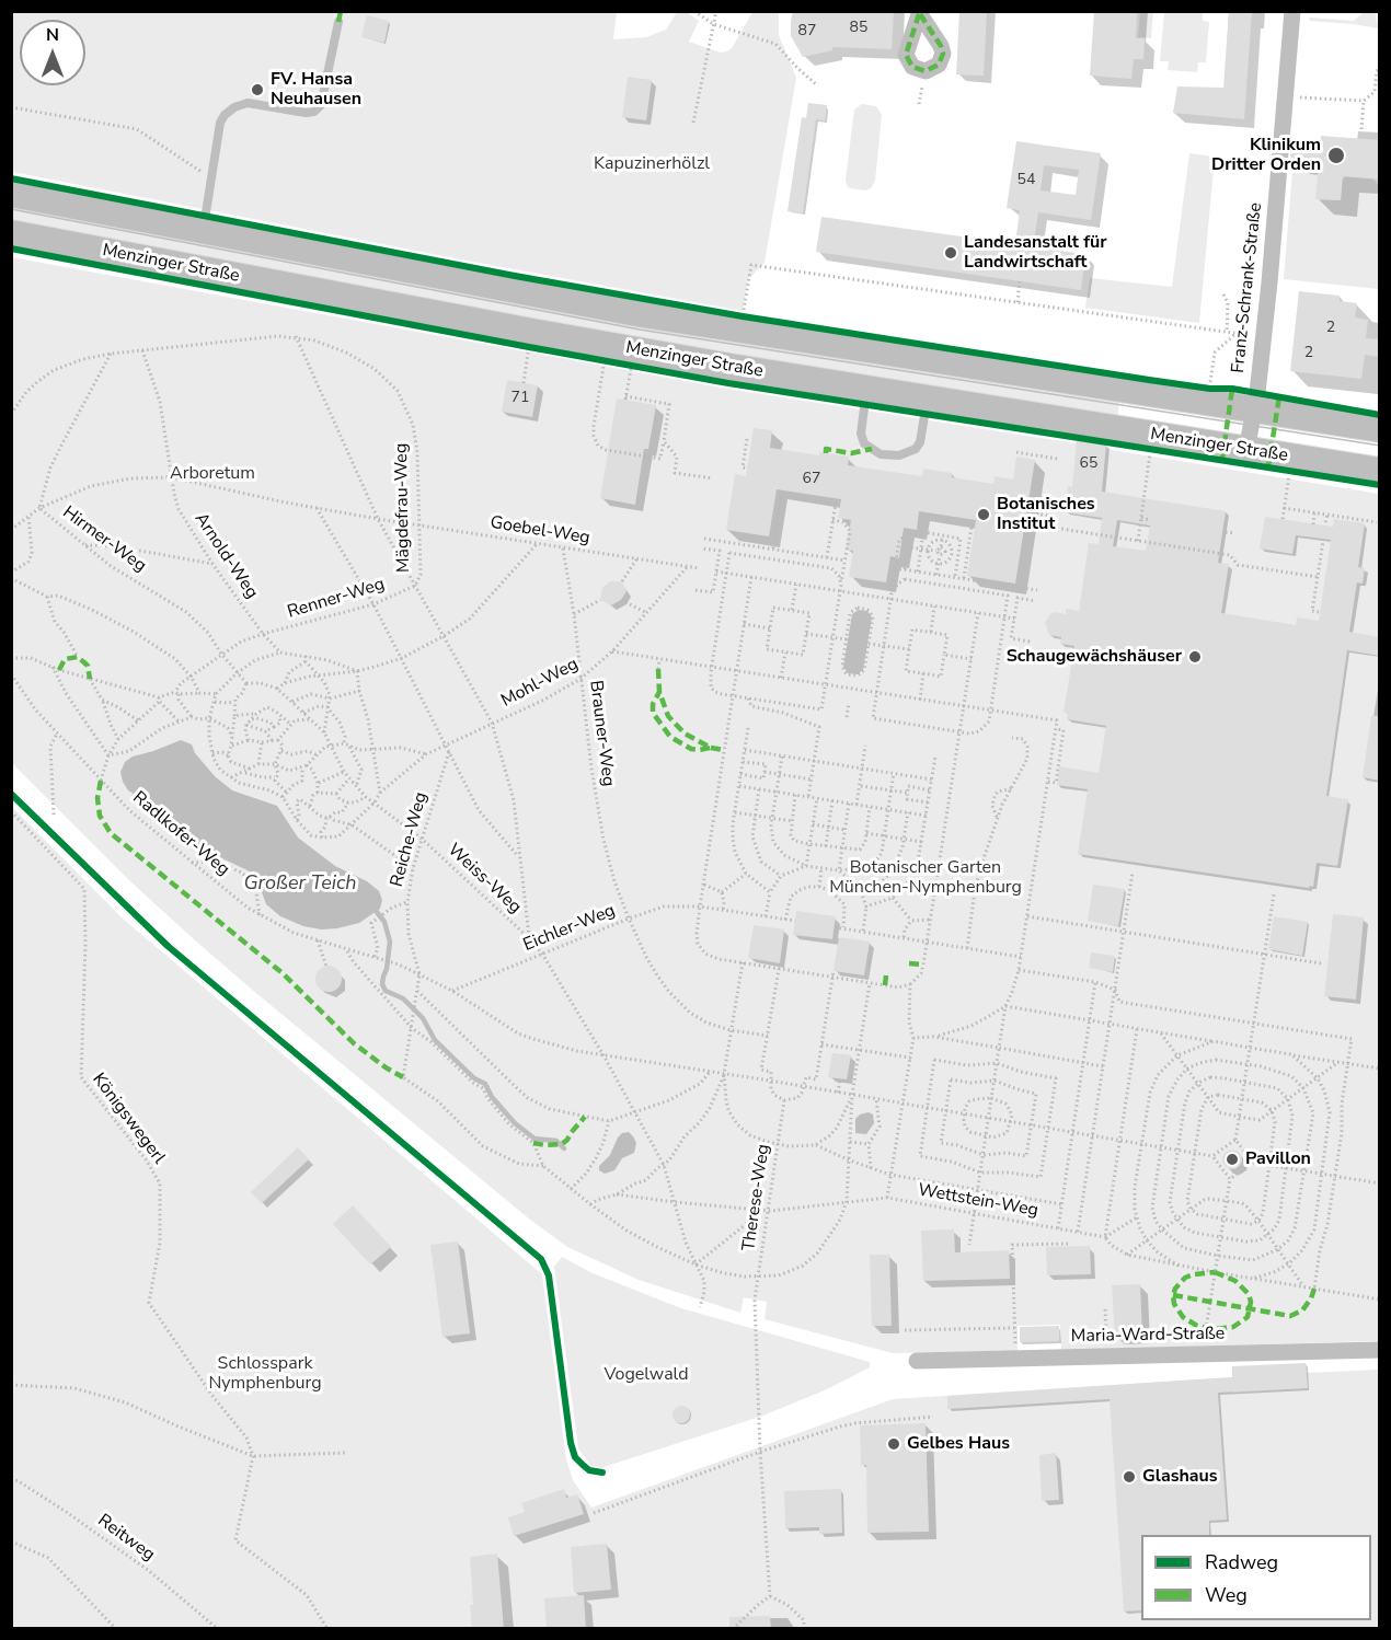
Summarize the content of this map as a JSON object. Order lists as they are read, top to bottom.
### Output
{
  "streets": {
    "main road": ["Menzinger Straße"],
    "street": ["Franz-Schrank-Straße", "Maria-Ward-Straße"],
    "path": [
      "Mägdefrau-Weg",
      "Goebel-Weg",
      "Hirmer-Weg",
      "Arnold-Weg",
      "Renner-Weg",
      "Mohl-Weg",
      "Brauner-Weg",
      "Radlkofer-Weg",
      "Reiche-Weg",
      "Weiss-Weg",
      "Eichler-Weg",
      "Königswegerl",
      "Therese-Weg",
      "Wettstein-Weg",
      "Reitweg"
    ]
  },
  "crossings": [
    ["Menzinger Straße", "Franz-Schrank-Straße"],
    ["Mägdefrau-Weg", "Goebel-Weg"],
    ["Mägdefrau-Weg", "Arnold-Weg"],
    ["Mägdefrau-Weg", "Renner-Weg"],
    ["Goebel-Weg", "Hirmer-Weg"],
    ["Goebel-Weg", "Arnold-Weg"],
    ["Goebel-Weg", "Mohl-Weg"],
    ["Goebel-Weg", "Brauner-Weg"],
    ["Hirmer-Weg", "Renner-Weg"],
    ["Arnold-Weg", "Renner-Weg"],
    ["Mohl-Weg", "Brauner-Weg"],
    ["Brauner-Weg", "Eichler-Weg"],
    ["Radlkofer-Weg", "Reiche-Weg"],
    ["Radlkofer-Weg", "Weiss-Weg"],
    ["Radlkofer-Weg", "Eichler-Weg"],
    ["Reiche-Weg", "Weiss-Weg"],
    ["Weiss-Weg", "Eichler-Weg"],
    ["Weiss-Weg", "Wettstein-Weg"],
    ["Therese-Weg", "Wettstein-Weg"]
  ],
  "water": ["Großer Teich"],
  "parks": [
    "Kapuzinerhölzl",
    "Arboretum",
    "Botanischer Garten München-Nymphenburg",
    "Schlosspark Nymphenburg",
    "Vogelwald"
  ],
  "places": [
    "FV. Hansa Neuhausen",
    "Klinikum Dritter Orden",
    "Landesanstalt für Landwirtschaft",
    "Botanisches Institut",
    "Schaugewächshäuser",
    "Pavillon",
    "Gelbes Haus",
    "Glashaus"
  ],
  "house_numbers": [
    "85",
    "87",
    "54",
    "2",
    "2",
    "71",
    "65",
    "67"
  ],
  "legend": ["Radweg", "Weg"],
  "north": "top"
}
